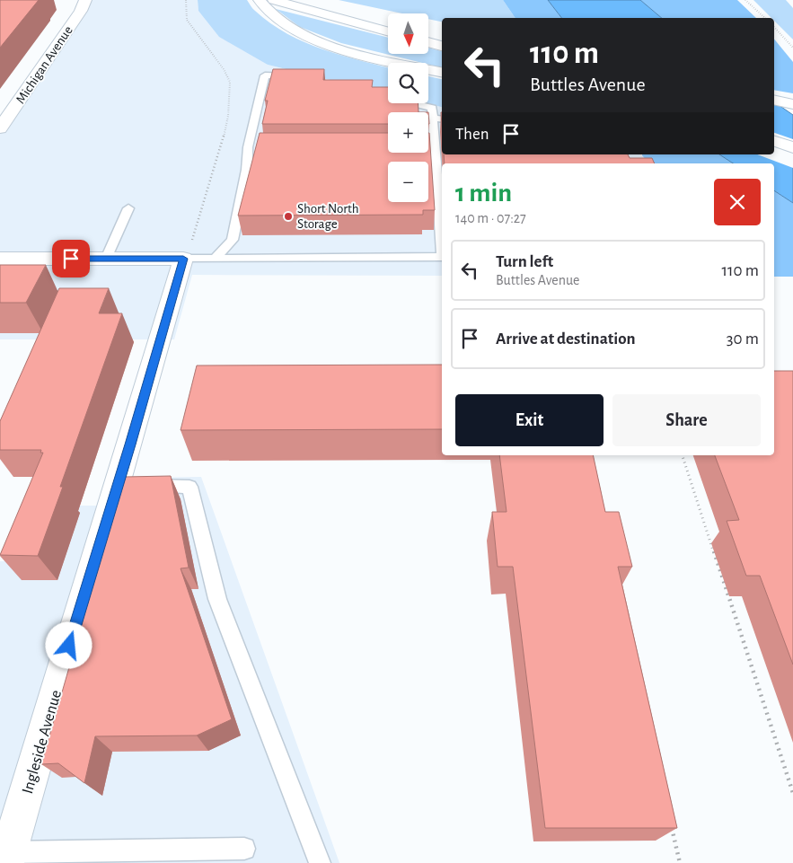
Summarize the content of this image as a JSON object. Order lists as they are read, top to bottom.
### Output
{
  "streets": {
    "main road": ["Michigan Avenue", "Ingleside Avenue"]
  },
  "places": ["Short North Storage"],
  "north": "bottom",
  "page": {
    "map_buttons": ["+", "−"],
    "turn": ["110 m", "Buttles Avenue"],
    "then": "Then",
    "heading": ["1 min", "140 m · 07:27"],
    "list": [
      {
        "name": "Turn left",
        "note": "Buttles Avenue",
        "value": "110 m"
      },
      {
        "name": "Arrive at destination",
        "value": "30 m"
      }
    ],
    "buttons": ["Exit", "Share"]
  }
}
